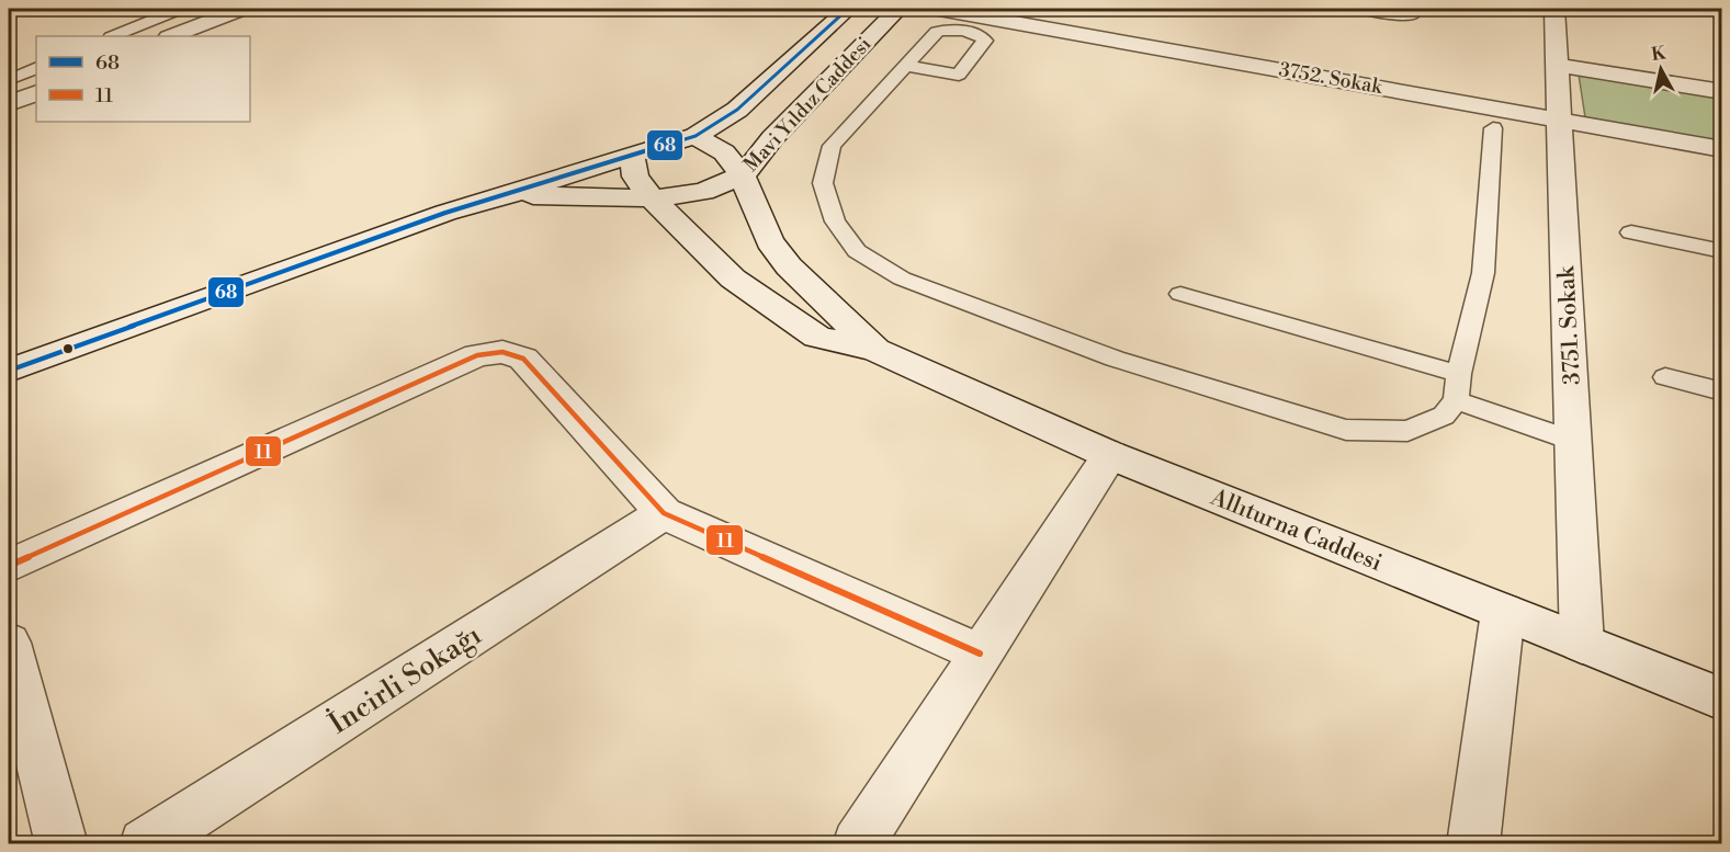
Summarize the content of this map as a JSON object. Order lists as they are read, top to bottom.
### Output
{
  "streets": {
    "street": [
      "3752. Sokak",
      "Mavi Yıldız Caddesi",
      "3751. Sokak",
      "Allıturna Caddesi",
      "İncirli Sokağı"
    ]
  },
  "crossings": [
    ["3752. Sokak", "3751. Sokak"],
    ["Mavi Yıldız Caddesi", "Allıturna Caddesi"],
    ["3751. Sokak", "Allıturna Caddesi"]
  ],
  "lines": ["transit line 68", "transit line 11"],
  "legend": ["68", "11"],
  "north": "top"
}
